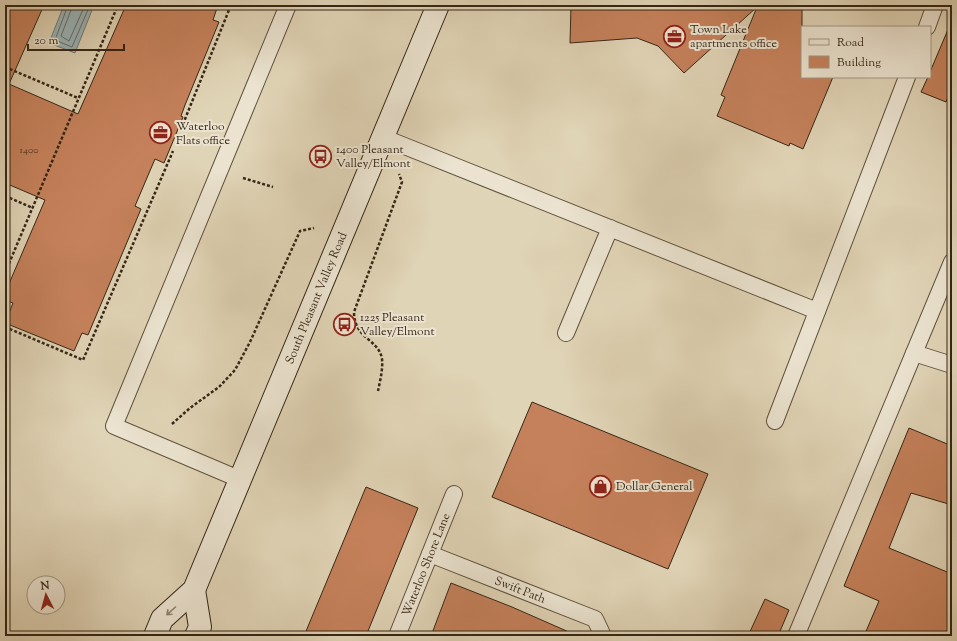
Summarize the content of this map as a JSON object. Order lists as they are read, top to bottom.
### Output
{
  "streets": {
    "main road": ["South Pleasant Valley Road"],
    "lane": ["Waterloo Shore Lane", "Swift Path"]
  },
  "crossings": [
    ["Waterloo Shore Lane", "Swift Path"]
  ],
  "places": {
    "office": ["Town Lake apartments office", "Waterloo Flats office"],
    "bus stop": ["1400 Pleasant Valley/Elmont", "1225 Pleasant Valley/Elmont"],
    "shop": ["Dollar General"]
  },
  "house_numbers": ["1400"],
  "legend": ["Road", "Building"],
  "scale_bar": "20 m",
  "north": "top"
}
